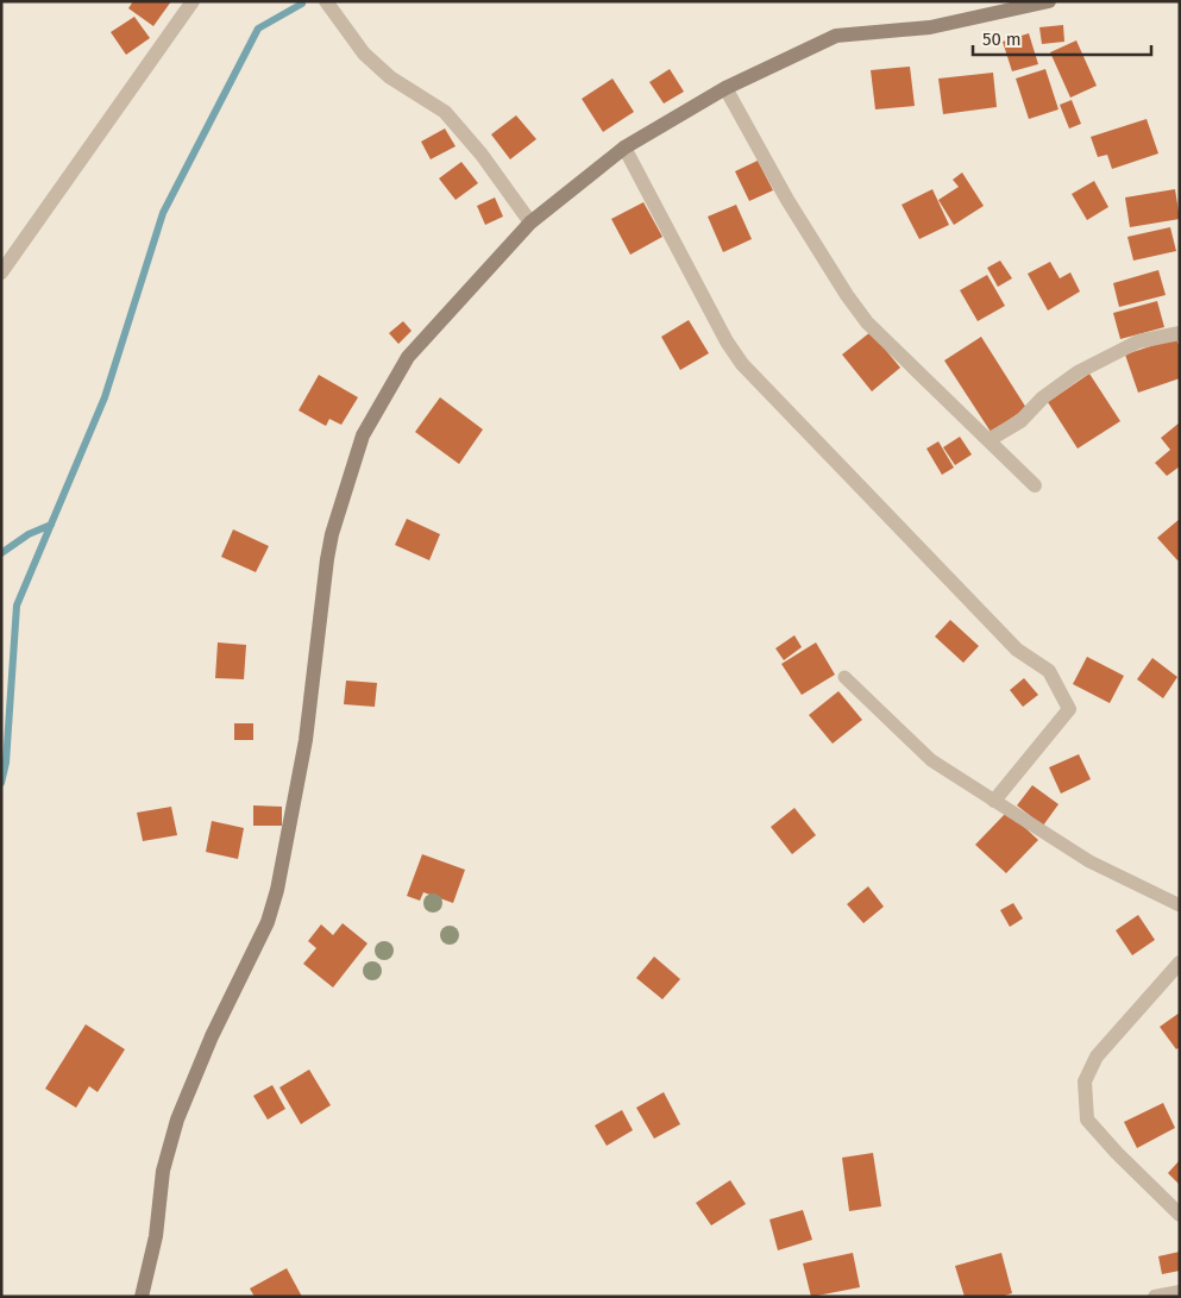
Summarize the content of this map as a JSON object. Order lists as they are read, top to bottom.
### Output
{
  "scale_bar": "50 m"
}
